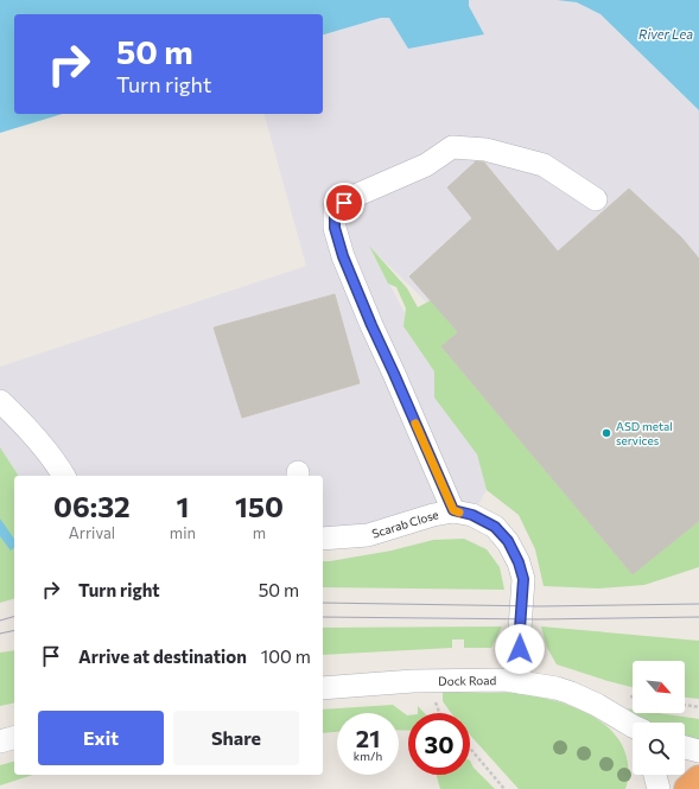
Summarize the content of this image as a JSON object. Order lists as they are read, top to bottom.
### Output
{
  "streets": {
    "street": ["Scarab Close", "Dock Road"]
  },
  "crossings": [
    ["Scarab Close", "Dock Road"]
  ],
  "water": ["River Lea"],
  "places": ["ASD metal services"],
  "north": "bottom right",
  "page": {
    "turn": ["50 m", "Turn right"],
    "eta": [
      "06:32",
      "Arrival",
      "1",
      "min",
      "150",
      "m"
    ],
    "list": [
      {
        "name": "Turn right",
        "value": "50 m"
      },
      {
        "name": "Arrive at destination",
        "value": "100 m"
      }
    ],
    "buttons": ["Exit", "Share"],
    "speed": "21 km/h",
    "limit": "30"
  }
}
